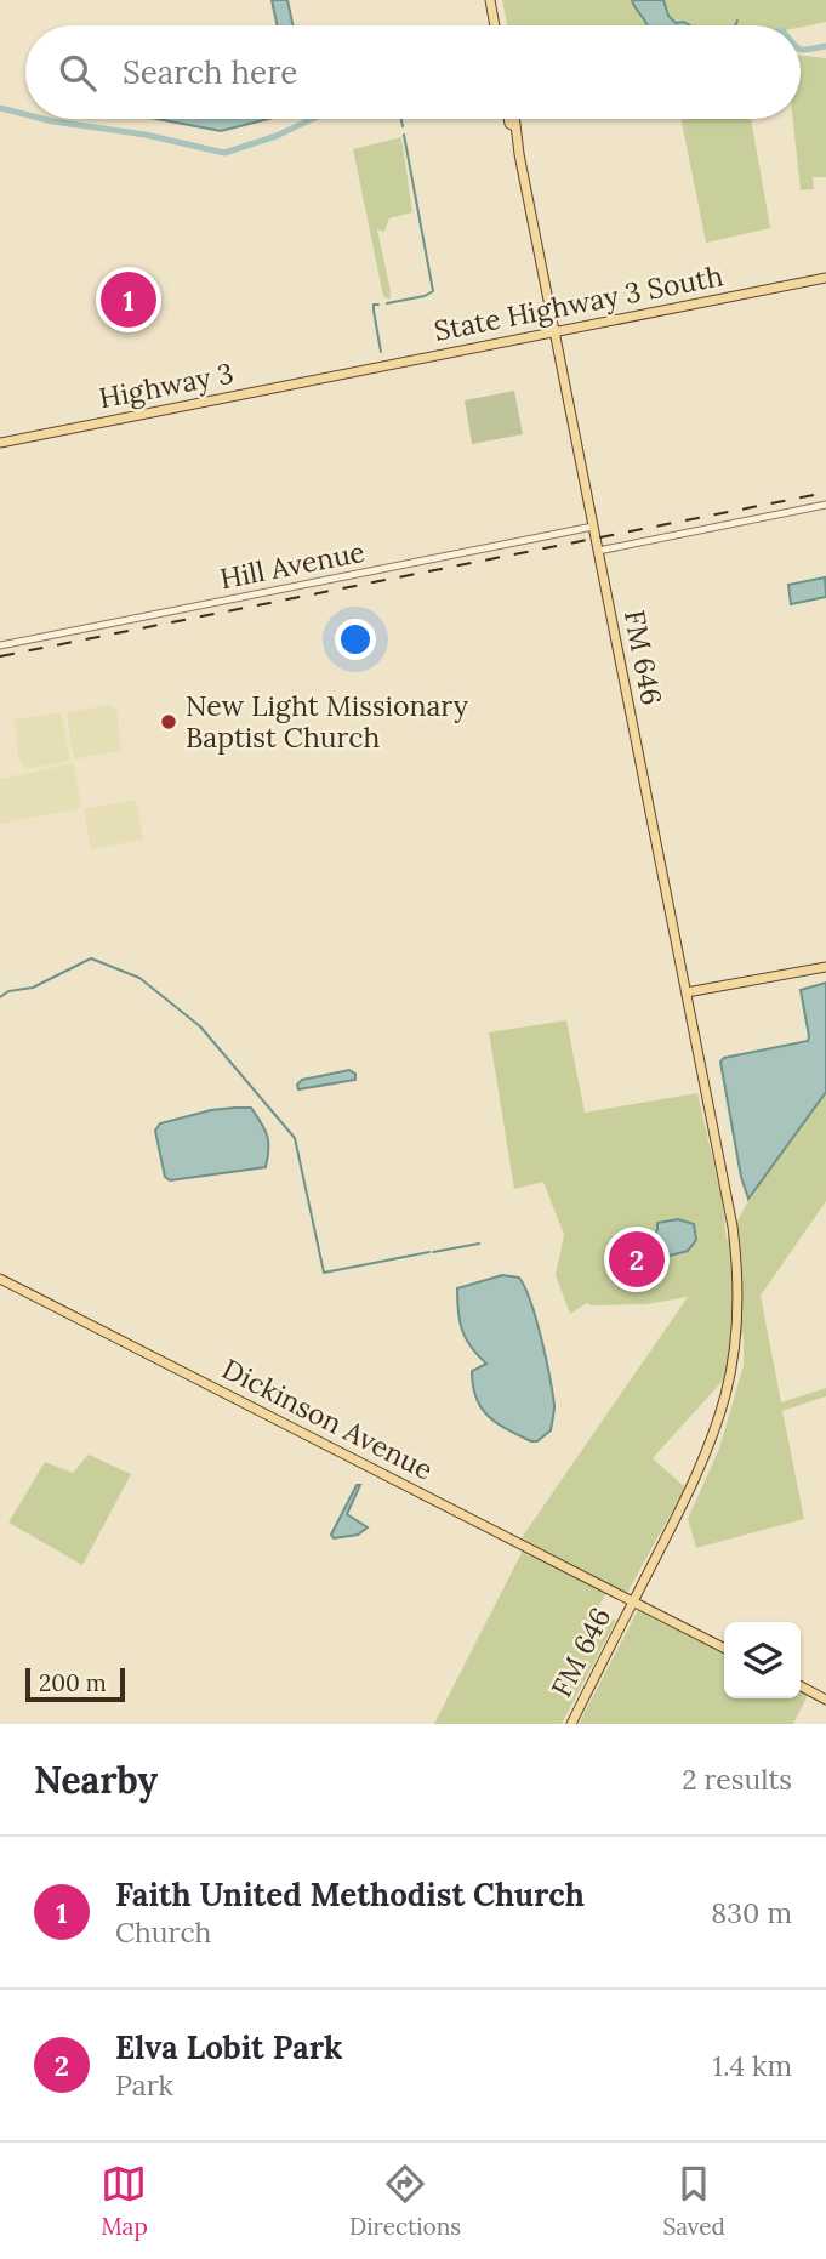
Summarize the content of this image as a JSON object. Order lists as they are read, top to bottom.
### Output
{
  "streets": {
    "main road": [
      "State Highway 3 South",
      "Highway 3",
      "FM 646",
      "Dickinson Avenue"
    ],
    "street": ["Hill Avenue"]
  },
  "crossings": [
    ["State Highway 3 South", "Highway 3"],
    ["State Highway 3 South", "FM 646"],
    ["Hill Avenue", "FM 646"],
    ["FM 646", "Dickinson Avenue"]
  ],
  "places": ["New Light Missionary Baptist Church"],
  "scale_bar": "200 m",
  "page": {
    "search": "Search here",
    "pins": ["1", "2"],
    "scale": "200 m",
    "heading": ["Nearby", "2 results"],
    "list": [
      {
        "mark": "1",
        "name": "Faith United Methodist Church",
        "note": "Church",
        "value": "830 m"
      },
      {
        "mark": "2",
        "name": "Elva Lobit Park",
        "note": "Park",
        "value": "1.4 km"
      }
    ],
    "nav": ["Map", "Directions", "Saved"]
  }
}
